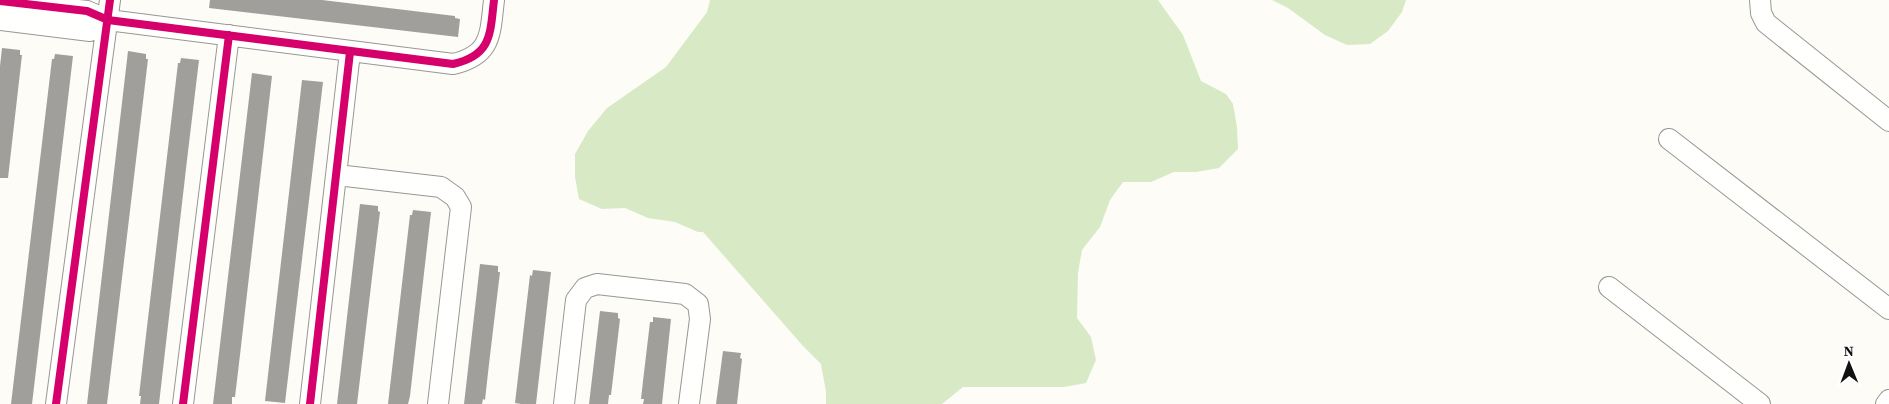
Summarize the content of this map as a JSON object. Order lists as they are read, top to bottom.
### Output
{
  "north": "top"
}
